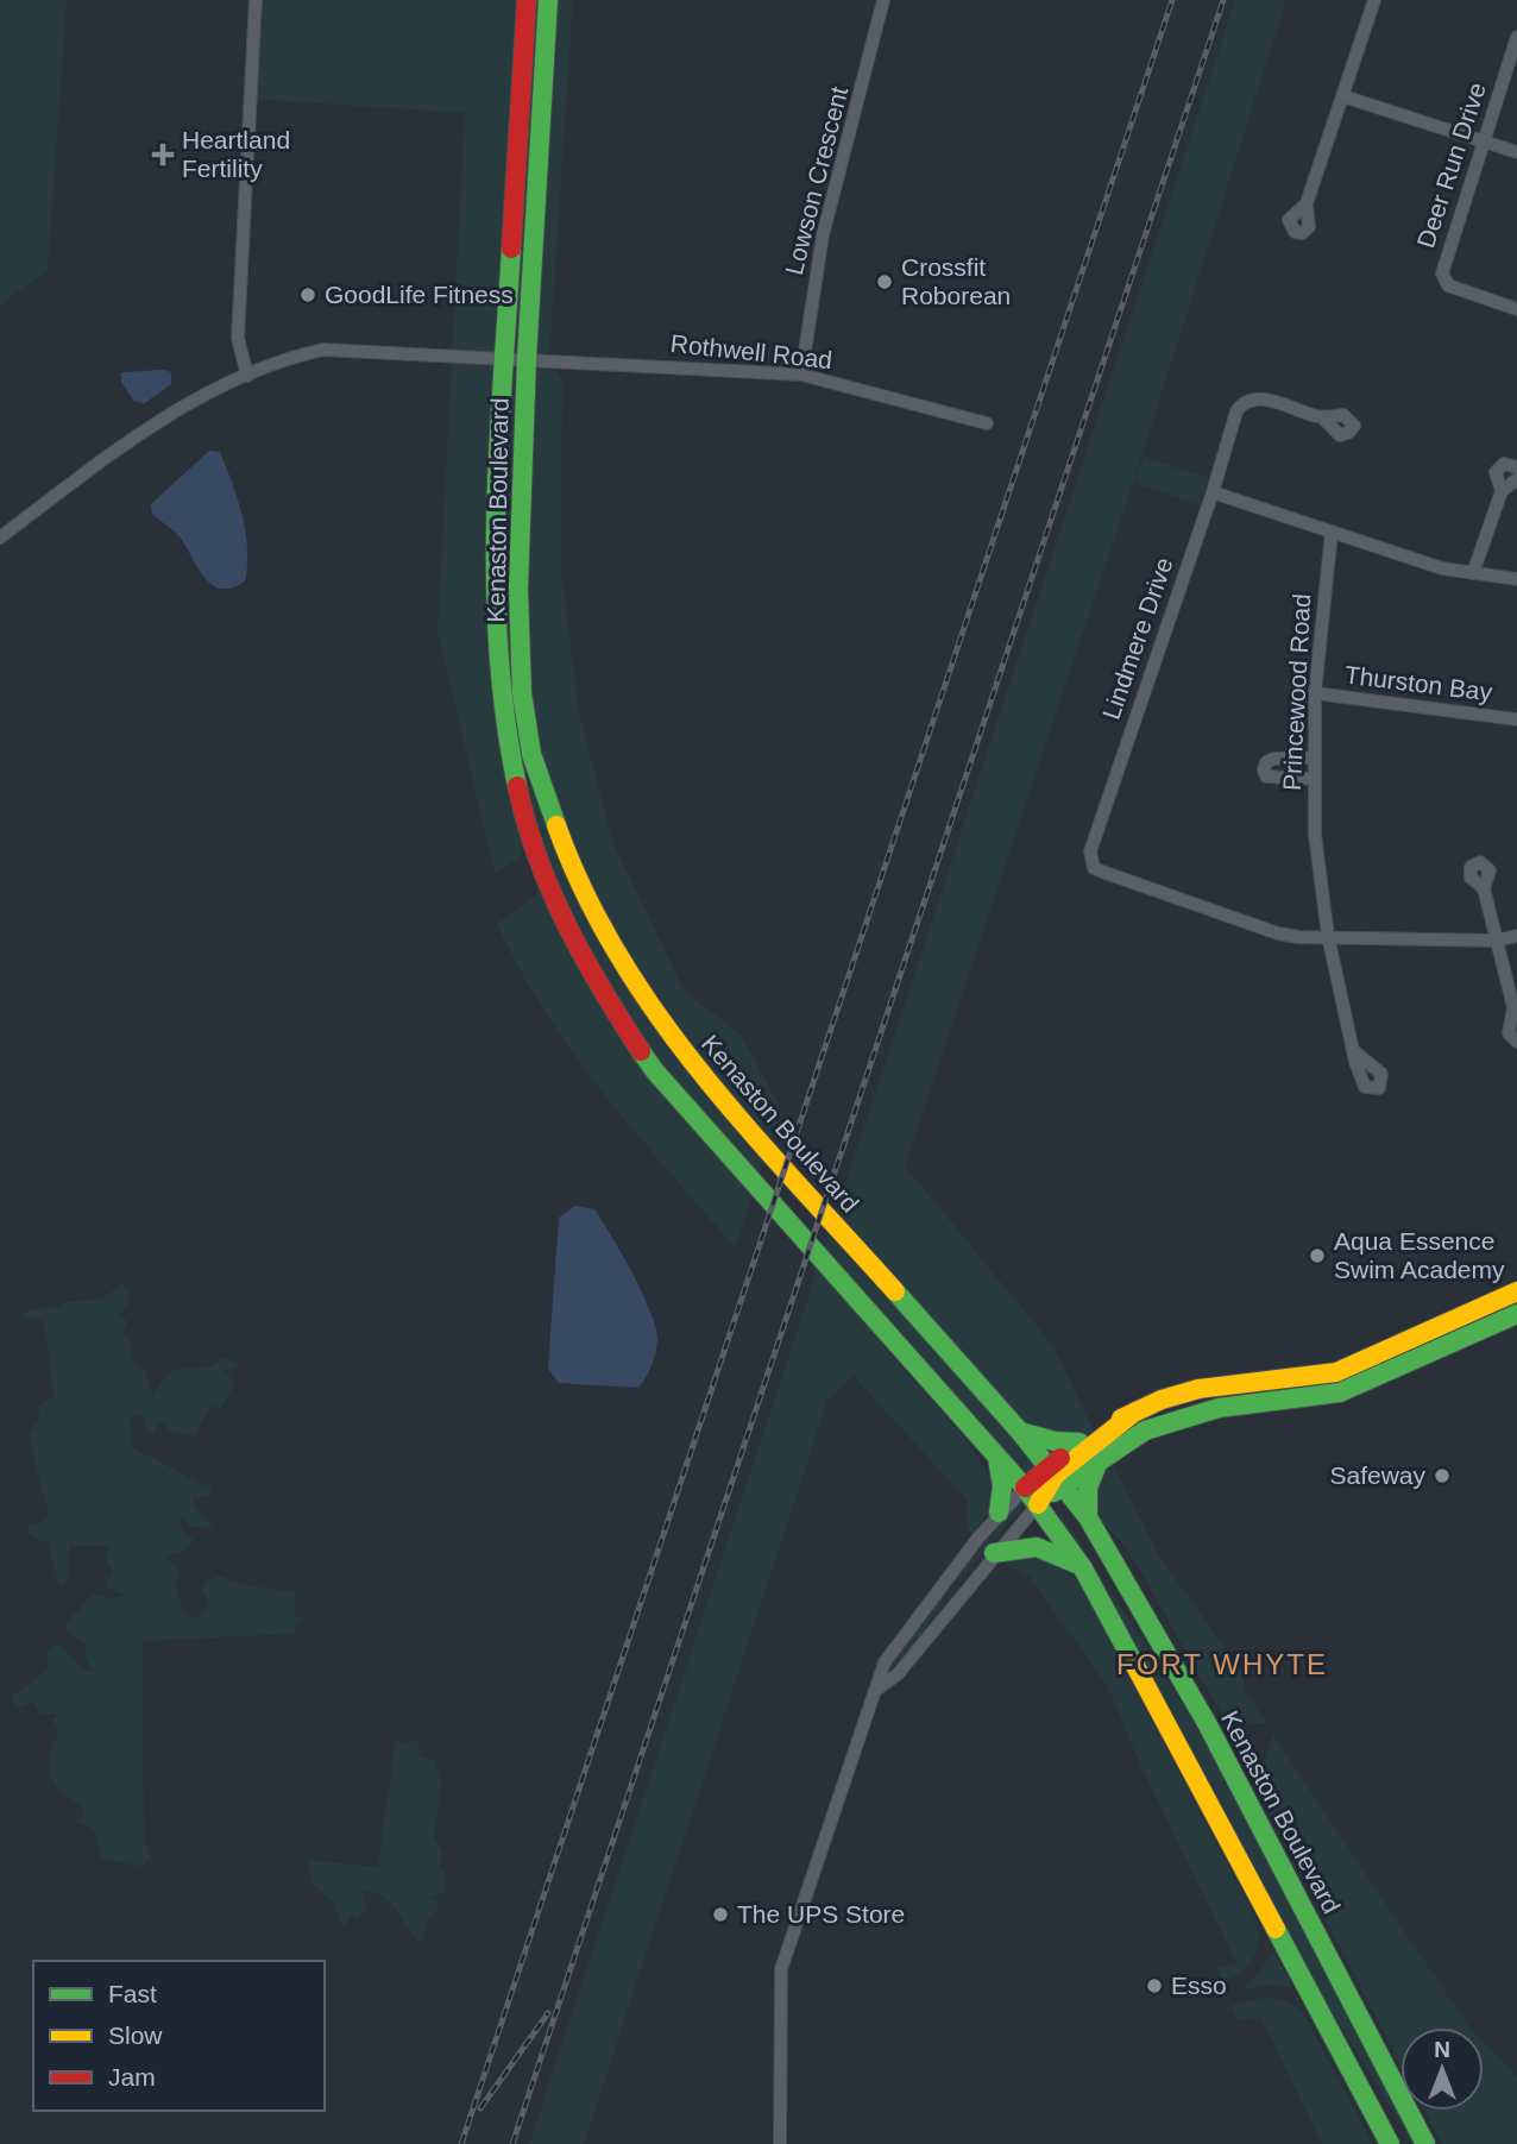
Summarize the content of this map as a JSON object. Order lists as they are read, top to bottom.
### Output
{
  "streets": {
    "main road": ["Kenaston Boulevard"],
    "street": [
      "Deer Run Drive",
      "Lowson Crescent",
      "Rothwell Road",
      "Lindmere Drive",
      "Thurston Bay",
      "Princewood Road"
    ]
  },
  "crossings": [
    ["Lowson Crescent", "Rothwell Road"],
    ["Rothwell Road", "Kenaston Boulevard"],
    ["Lindmere Drive", "Princewood Road"],
    ["Thurston Bay", "Princewood Road"]
  ],
  "districts": ["FORT WHYTE"],
  "places": {
    "health": ["Heartland Fertility"],
    "other": [
      "Crossfit Roborean",
      "GoodLife Fitness",
      "Aqua Essence Swim Academy",
      "Safeway",
      "The UPS Store",
      "Esso"
    ]
  },
  "legend": ["Fast", "Slow", "Jam"],
  "north": "top"
}
